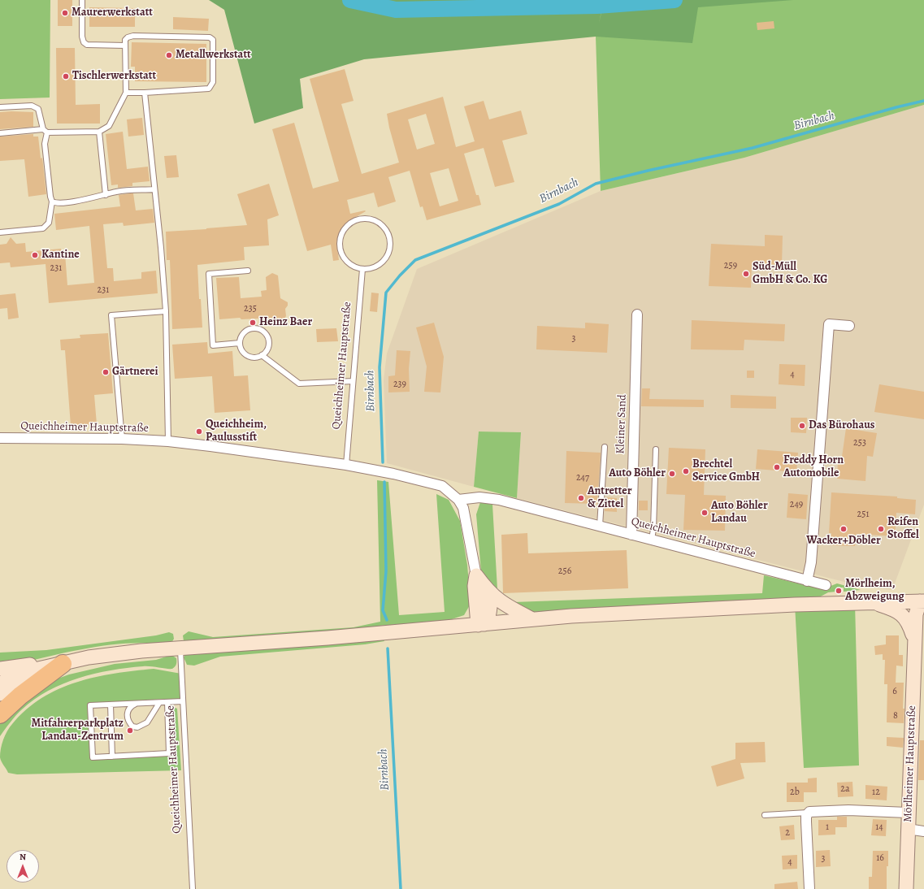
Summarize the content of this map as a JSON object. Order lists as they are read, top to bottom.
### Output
{
  "streets": {
    "main road": ["Mörlheimer Hauptstraße"],
    "street": ["Queichheimer Hauptstraße", "Kleiner Sand"]
  },
  "crossings": [
    ["Queichheimer Hauptstraße", "Kleiner Sand"]
  ],
  "water": ["Birnbach"],
  "places": [
    "Maurerwerkstatt",
    "Metallwerkstatt",
    "Tischlerwerkstatt",
    "Kantine",
    "Süd-Müll GmbH & Co. KG",
    "Heinz Baer",
    "Gärtnerei",
    "Das Bürohaus",
    "Queichheim, Paulusstift",
    "Freddy Horn Automobile",
    "Brechtel Service GmbH",
    "Auto Böhler",
    "Antretter & Zittel",
    "Auto Böhler Landau",
    "Wacker+Döbler",
    "Reifen Stoffel",
    "Mörlheim, Abzweigung",
    "Mitfahrerparkplatz Landau-Zentrum"
  ],
  "house_numbers": [
    "259",
    "231",
    "231",
    "235",
    "3",
    "4",
    "239",
    "253",
    "247",
    "249",
    "251",
    "256",
    "6",
    "8",
    "2a",
    "2b",
    "12",
    "1",
    "14",
    "2",
    "16",
    "3",
    "4"
  ],
  "north": "top"
}
